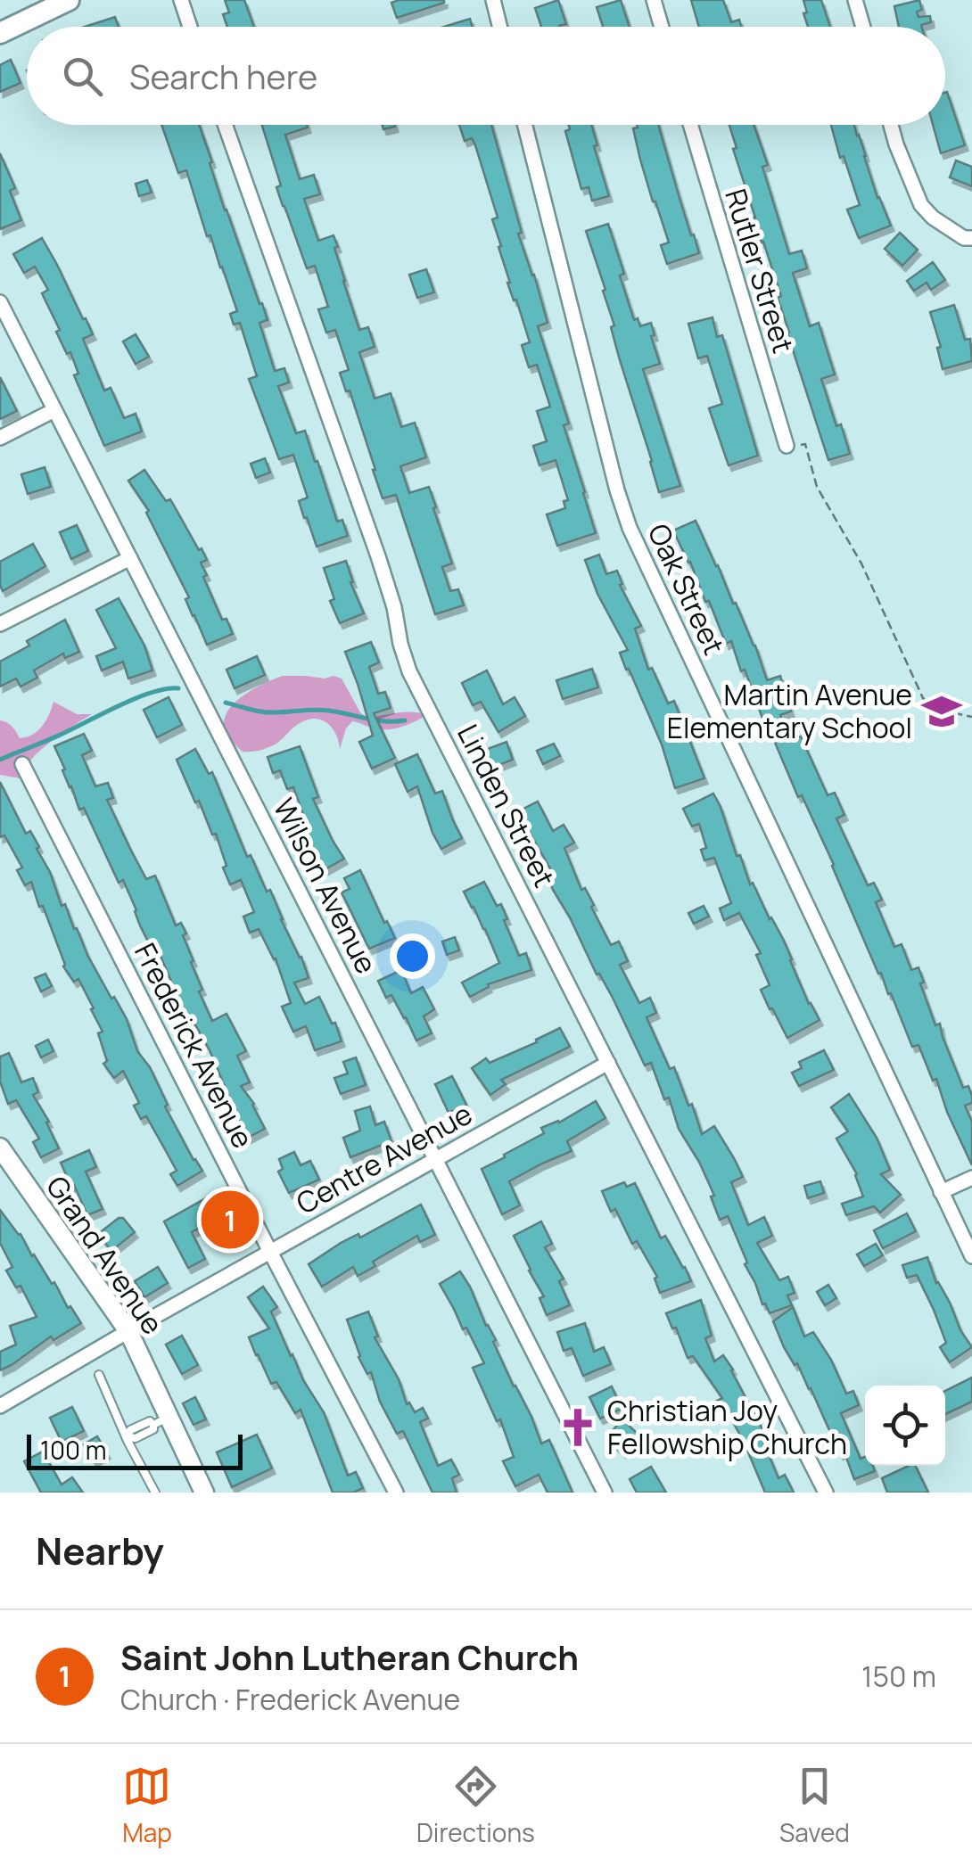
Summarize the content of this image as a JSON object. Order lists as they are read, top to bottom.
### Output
{
  "streets": {
    "street": [
      "Rutler Street",
      "Oak Street",
      "Linden Street",
      "Wilson Avenue",
      "Frederick Avenue",
      "Centre Avenue",
      "Grand Avenue"
    ]
  },
  "crossings": [
    ["Linden Street", "Centre Avenue"],
    ["Wilson Avenue", "Centre Avenue"],
    ["Frederick Avenue", "Centre Avenue"],
    ["Centre Avenue", "Grand Avenue"]
  ],
  "places": {
    "school or university": ["Martin Avenue Elementary School"],
    "church": ["Christian Joy Fellowship Church"]
  },
  "scale_bar": "100 m",
  "page": {
    "search": "Search here",
    "pins": "1",
    "scale": "100 m",
    "heading": "Nearby",
    "list": [
      {
        "mark": "1",
        "name": "Saint John Lutheran Church",
        "note": "Church · Frederick Avenue",
        "value": "150 m"
      }
    ],
    "nav": ["Map", "Directions", "Saved"]
  }
}
